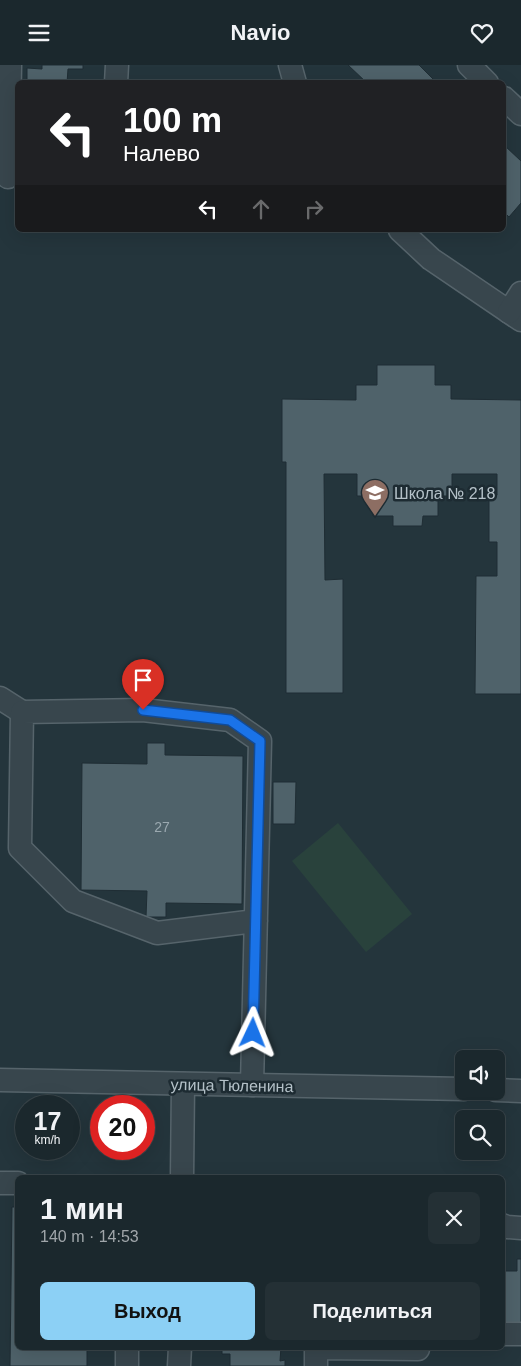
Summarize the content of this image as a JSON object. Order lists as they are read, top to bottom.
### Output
{
  "streets": {
    "street": ["улица Тюленина"]
  },
  "places": {
    "school or university": ["Школа № 218"]
  },
  "house_numbers": ["27"],
  "page": {
    "header": "Navio",
    "turn": ["100 m", "Налево"],
    "speed": "17 km/h",
    "limit": "20",
    "heading": ["1 мин", "140 m · 14:53"],
    "buttons": ["Выход", "Поделиться"]
  }
}
